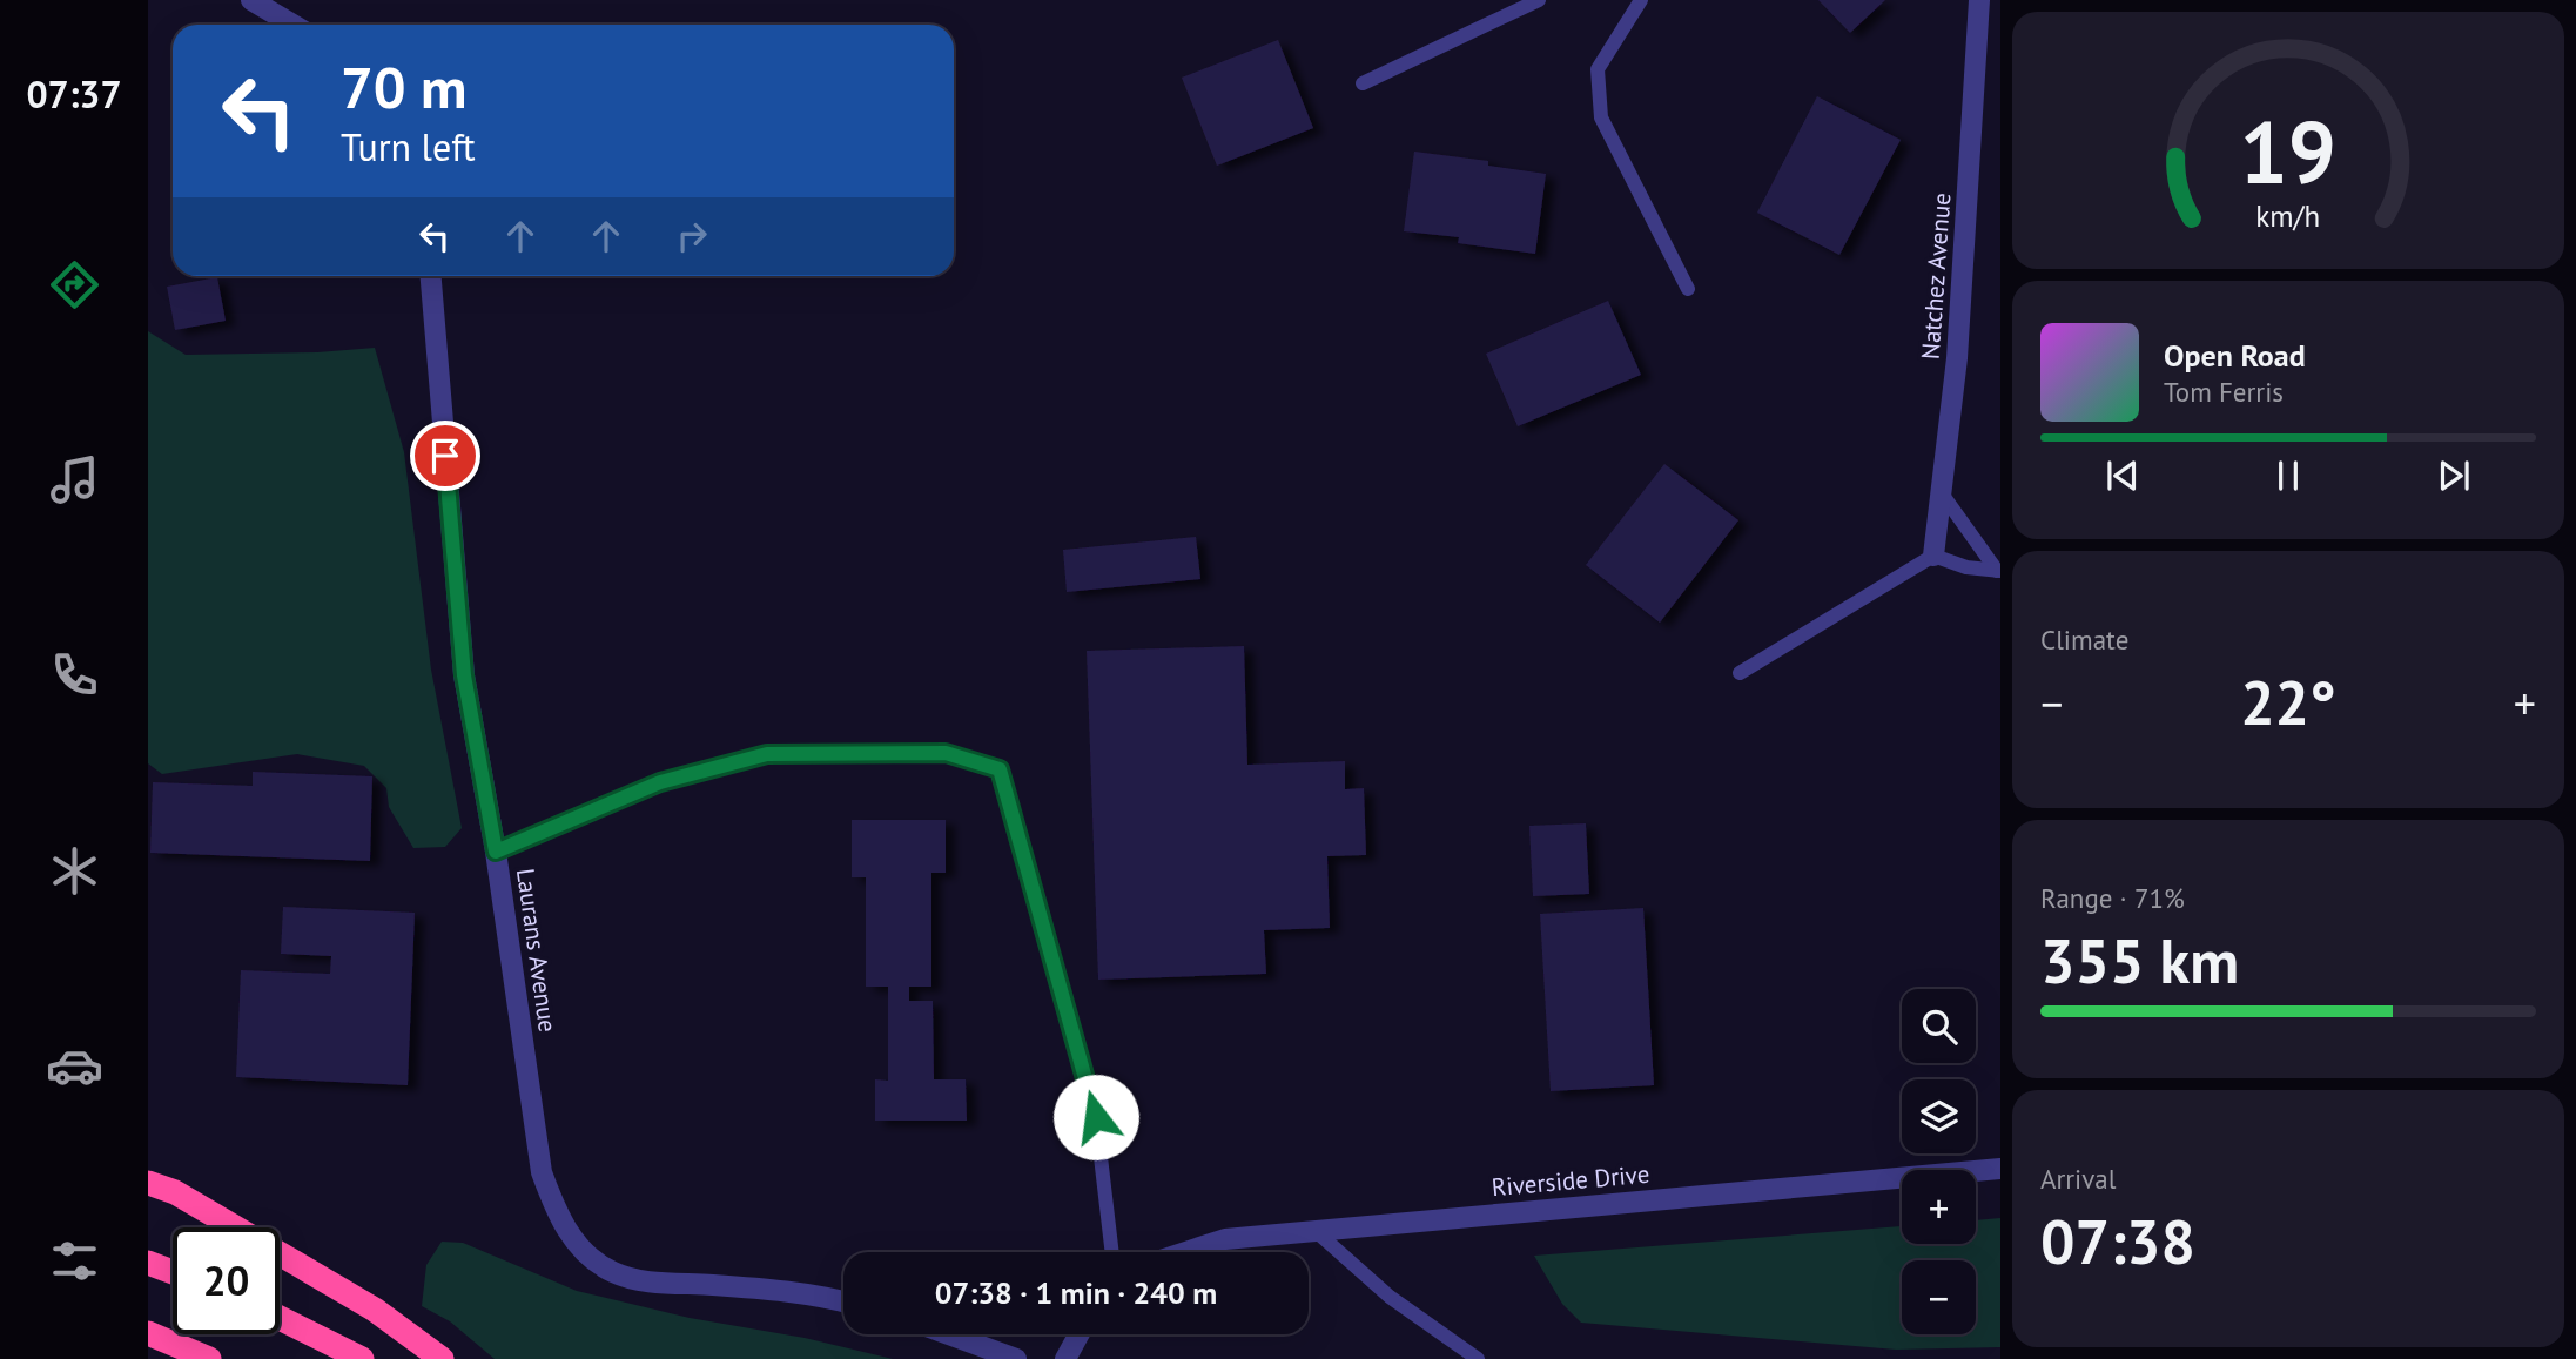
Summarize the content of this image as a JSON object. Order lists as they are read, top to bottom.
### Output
{
  "streets": {
    "street": ["Natchez Avenue", "Laurans Avenue", "Riverside Drive"]
  },
  "page": {
    "tabs": "07:37",
    "turn": ["70 m", "Turn left"],
    "song": ["Open Road", "Tom Ferris"],
    "tile": [
      "Climate",
      ["Range · 71%", "355 km"],
      ["Arrival", "07:38"]
    ],
    "heat": ["−", "22°", "+"],
    "map_buttons": ["+", "−"],
    "limit": "20",
    "trip": "07:38 · 1 min · 240 m",
    "gauge": ["19", "km/h"]
  }
}
